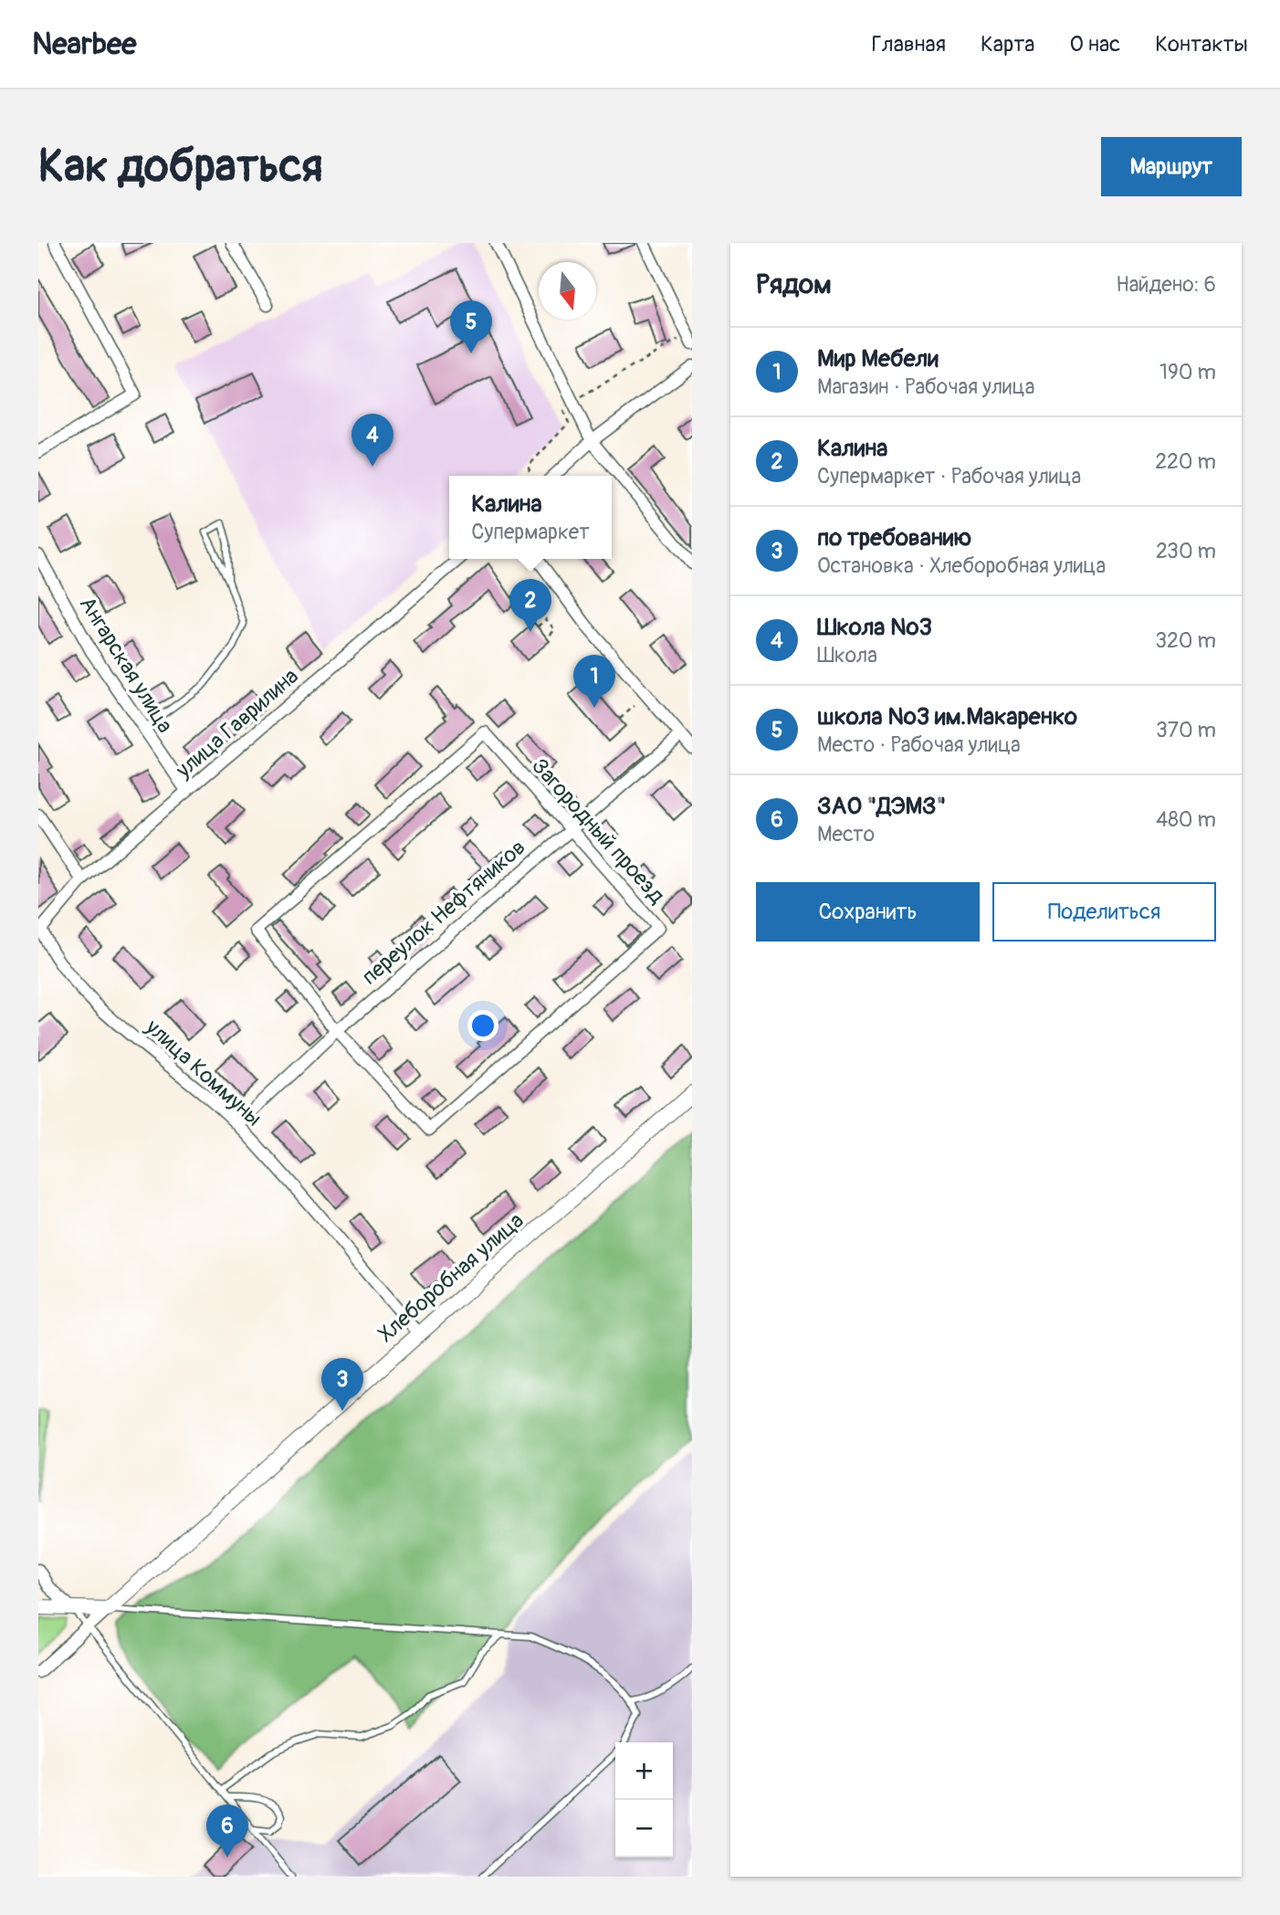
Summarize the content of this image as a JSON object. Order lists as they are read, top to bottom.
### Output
{
  "streets": {
    "main road": ["Хлеборобная улица"],
    "street": [
      "Ангарская улица",
      "улица Гаврилина",
      "Загородный проезд",
      "переулок Нефтяников",
      "улица Коммуны"
    ]
  },
  "crossings": [
    ["Ангарская улица", "улица Гаврилина"],
    ["улица Гаврилина", "улица Коммуны"],
    ["Загородный проезд", "переулок Нефтяников"],
    ["переулок Нефтяников", "улица Коммуны"],
    ["улица Коммуны", "Хлеборобная улица"]
  ],
  "north": "bottom",
  "page": {
    "header": "Nearbee",
    "nav": [
      "Главная",
      "Карта",
      "О нас",
      "Контакты"
    ],
    "buttons": [
      "Маршрут",
      ["Сохранить", "Поделиться"]
    ],
    "title": "Как добраться",
    "heading": ["Рядом", "Найдено: 6"],
    "pins": [
      "5",
      "4",
      "2",
      "1",
      "3",
      "6"
    ],
    "list": [
      {
        "mark": "1",
        "name": "Мир Мебели",
        "note": "Магазин · Рабочая улица",
        "value": "190 m"
      },
      {
        "mark": "2",
        "name": "Калина",
        "note": "Супермаркет · Рабочая улица",
        "value": "220 m"
      },
      {
        "mark": "3",
        "name": "по требованию",
        "note": "Остановка · Хлеборобная улица",
        "value": "230 m"
      },
      {
        "mark": "4",
        "name": "Школа №3",
        "note": "Школа",
        "value": "320 m"
      },
      {
        "mark": "5",
        "name": "школа №3 им.Макаренко",
        "note": "Место · Рабочая улица",
        "value": "370 m"
      },
      {
        "mark": "6",
        "name": "ЗАО \"ДЭМЗ\"",
        "note": "Место",
        "value": "480 m"
      }
    ],
    "popup": ["Калина", "Супермаркет"],
    "map_buttons": ["+", "−"]
  }
}
